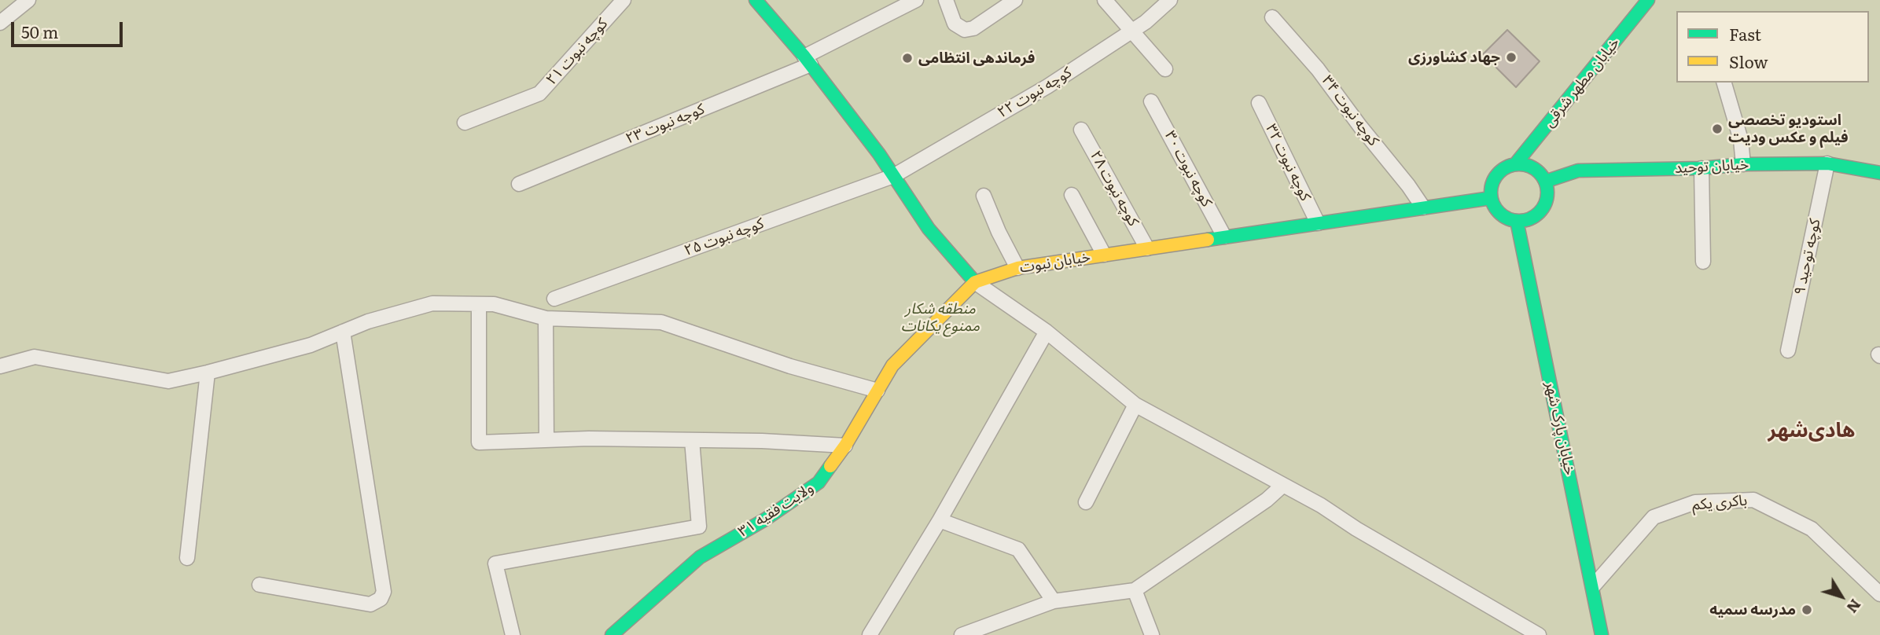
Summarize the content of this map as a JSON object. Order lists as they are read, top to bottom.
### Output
{
  "streets": {
    "street": [
      "کوچه نبوت ۲۱",
      "خیابان مطهر شرقی",
      "کوچه نبوت ۲۲",
      "کوچه نبوت ۳۴",
      "کوچه نبوت ۲۳",
      "کوچه نبوت ۳۲",
      "خیابان توحید",
      "کوچه نبوت ۳۰",
      "کوچه نبوت ۲۸",
      "کوچه نبوت ۲۵",
      "کوچه توحید ۹",
      "خیابان نبوت",
      "خیابان پارک شهر",
      "باکری یکم",
      "ولایت فقیه ۳۱"
    ]
  },
  "crossings": [
    ["خیابان مطهر شرقی", "خیابان توحید"],
    ["خیابان مطهر شرقی", "خیابان نبوت"],
    ["خیابان مطهر شرقی", "خیابان پارک شهر"],
    ["کوچه نبوت ۲۲", "کوچه نبوت ۲۵"],
    ["کوچه نبوت ۳۴", "خیابان نبوت"],
    ["کوچه نبوت ۳۲", "خیابان نبوت"],
    ["خیابان توحید", "کوچه توحید ۹"],
    ["خیابان توحید", "خیابان نبوت"],
    ["خیابان توحید", "خیابان پارک شهر"],
    ["کوچه نبوت ۳۰", "خیابان نبوت"],
    ["کوچه نبوت ۲۸", "خیابان نبوت"],
    ["خیابان نبوت", "خیابان پارک شهر"],
    ["خیابان نبوت", "ولایت فقیه ۳۱"],
    ["خیابان پارک شهر", "باکری یکم"]
  ],
  "districts": ["هادی‌شهر"],
  "parks": ["منطقه شکار ممنوع یکانات"],
  "places": [
    "جهاد کشاورزی",
    "فرماندهی انتظامی",
    "استودیو تخصصی فیلم و عکس ودیت",
    "مدرسه سمیه"
  ],
  "legend": ["Fast", "Slow"],
  "scale_bar": "50 m",
  "north": "bottom right"
}
